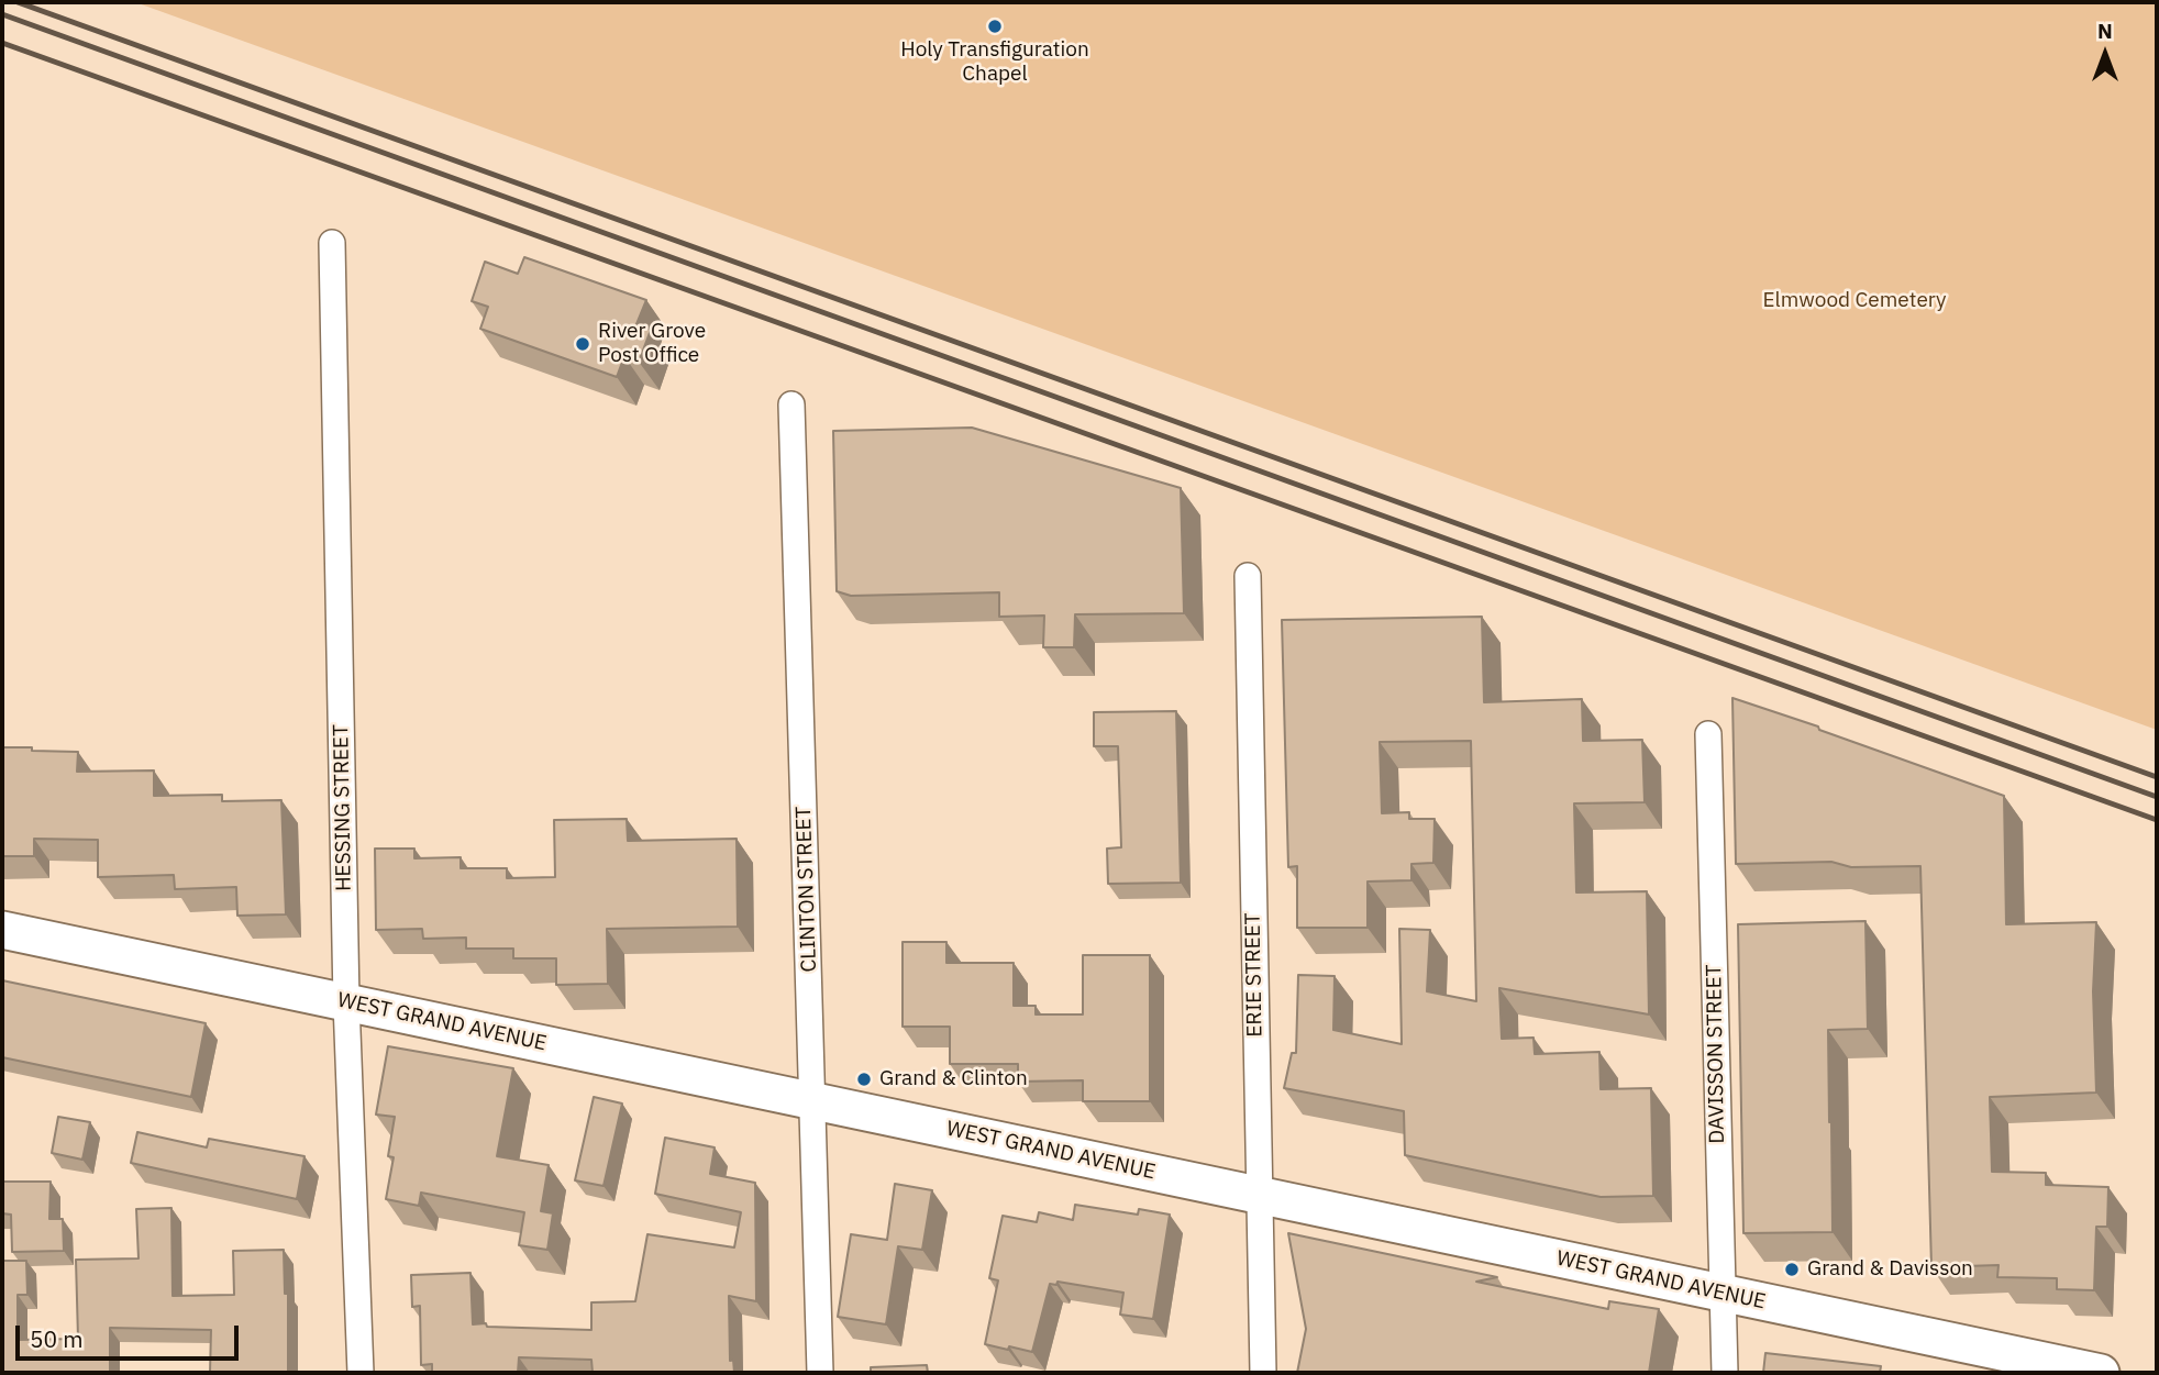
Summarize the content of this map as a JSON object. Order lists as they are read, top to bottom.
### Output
{
  "streets": {
    "main road": ["WEST GRAND AVENUE"],
    "street": [
      "HESSING STREET",
      "CLINTON STREET",
      "ERIE STREET",
      "DAVISSON STREET"
    ]
  },
  "crossings": [
    ["HESSING STREET", "WEST GRAND AVENUE"],
    ["CLINTON STREET", "WEST GRAND AVENUE"],
    ["ERIE STREET", "WEST GRAND AVENUE"],
    ["WEST GRAND AVENUE", "DAVISSON STREET"]
  ],
  "parks": ["Elmwood Cemetery"],
  "places": [
    "Holy Transfiguration Chapel",
    "River Grove Post Office",
    "Grand & Clinton",
    "Grand & Davisson"
  ],
  "scale_bar": "50 m",
  "north": "top"
}
